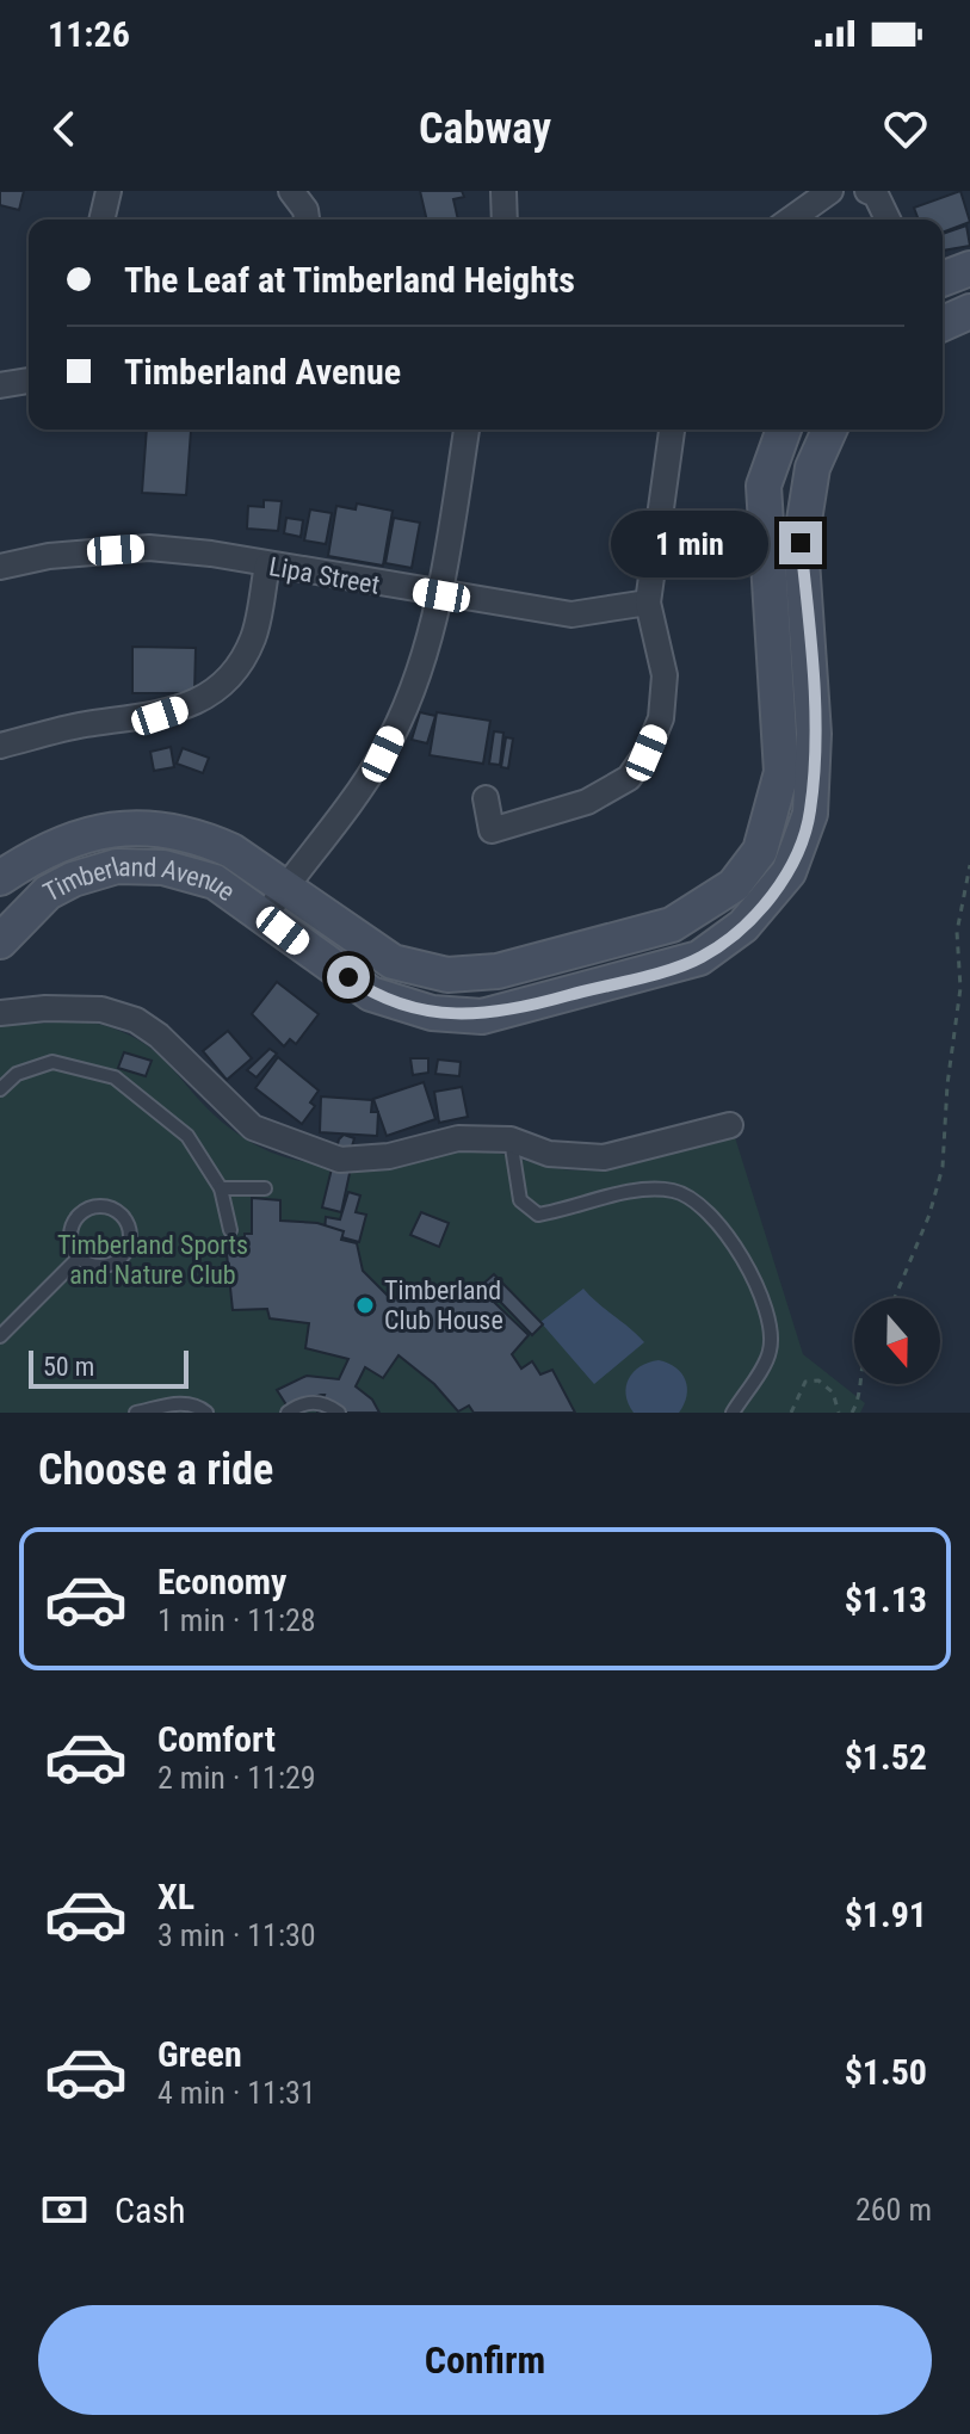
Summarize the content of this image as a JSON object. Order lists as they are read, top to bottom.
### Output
{
  "streets": {
    "street": ["Lipa Street", "Timberland Avenue"]
  },
  "parks": ["Timberland Sports and Nature Club"],
  "places": ["Timberland Club House"],
  "scale_bar": "50 m",
  "north": "bottom",
  "page": {
    "status": "11:26",
    "header": "Cabway",
    "banner": ["The Leaf at Timberland Heights", "Timberland Avenue"],
    "bubble": "1 min",
    "scale": "50 m",
    "heading": "Choose a ride",
    "list": [
      {
        "name": "Economy",
        "note": "1 min · 11:28",
        "value": "$1.13"
      },
      {
        "name": "Comfort",
        "note": "2 min · 11:29",
        "value": "$1.52"
      },
      {
        "name": "XL",
        "note": "3 min · 11:30",
        "value": "$1.91"
      },
      {
        "name": "Green",
        "note": "4 min · 11:31",
        "value": "$1.50"
      }
    ],
    "pay": ["Cash", "260 m"],
    "buttons": "Confirm"
  }
}
